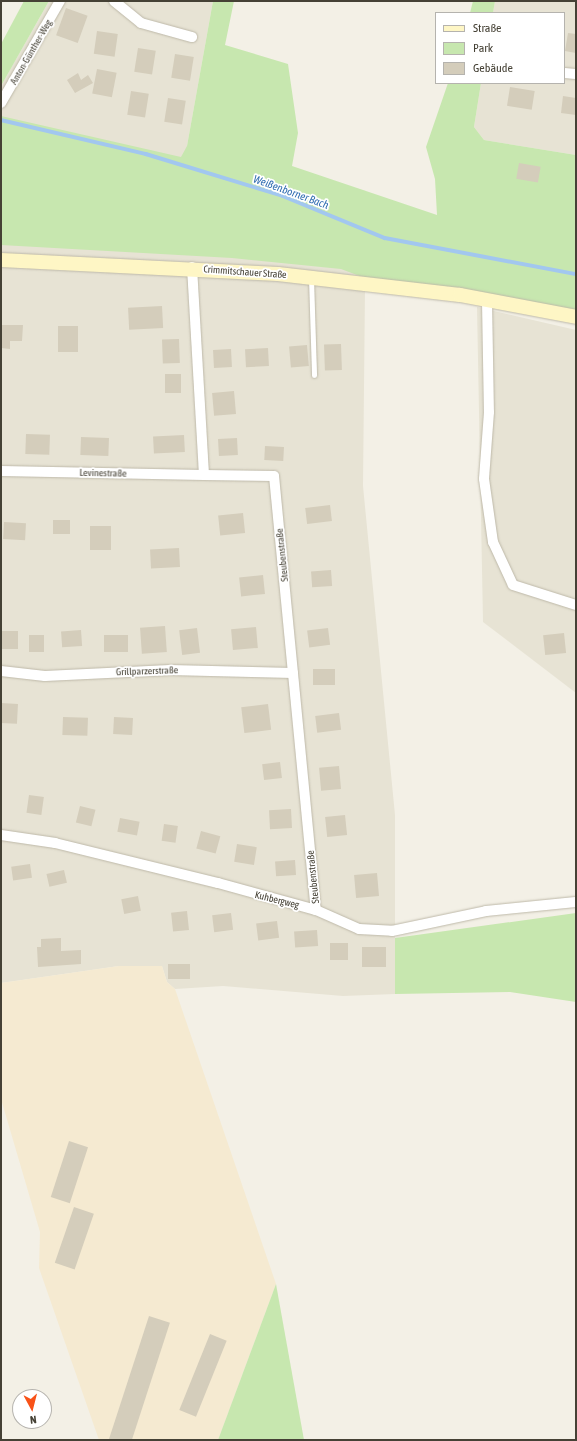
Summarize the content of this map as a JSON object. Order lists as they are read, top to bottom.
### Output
{
  "streets": {
    "main road": ["Crimmitschauer Straße"],
    "street": [
      "Anton-Günther-Weg",
      "Levinestraße",
      "Steubenstraße",
      "Grillparzerstraße",
      "Kuhbergweg"
    ]
  },
  "crossings": [
    ["Levinestraße", "Steubenstraße"],
    ["Steubenstraße", "Grillparzerstraße"],
    ["Steubenstraße", "Kuhbergweg"]
  ],
  "water": ["Weißenborner Bach"],
  "legend": ["Straße", "Park", "Gebäude"],
  "north": "bottom"
}
